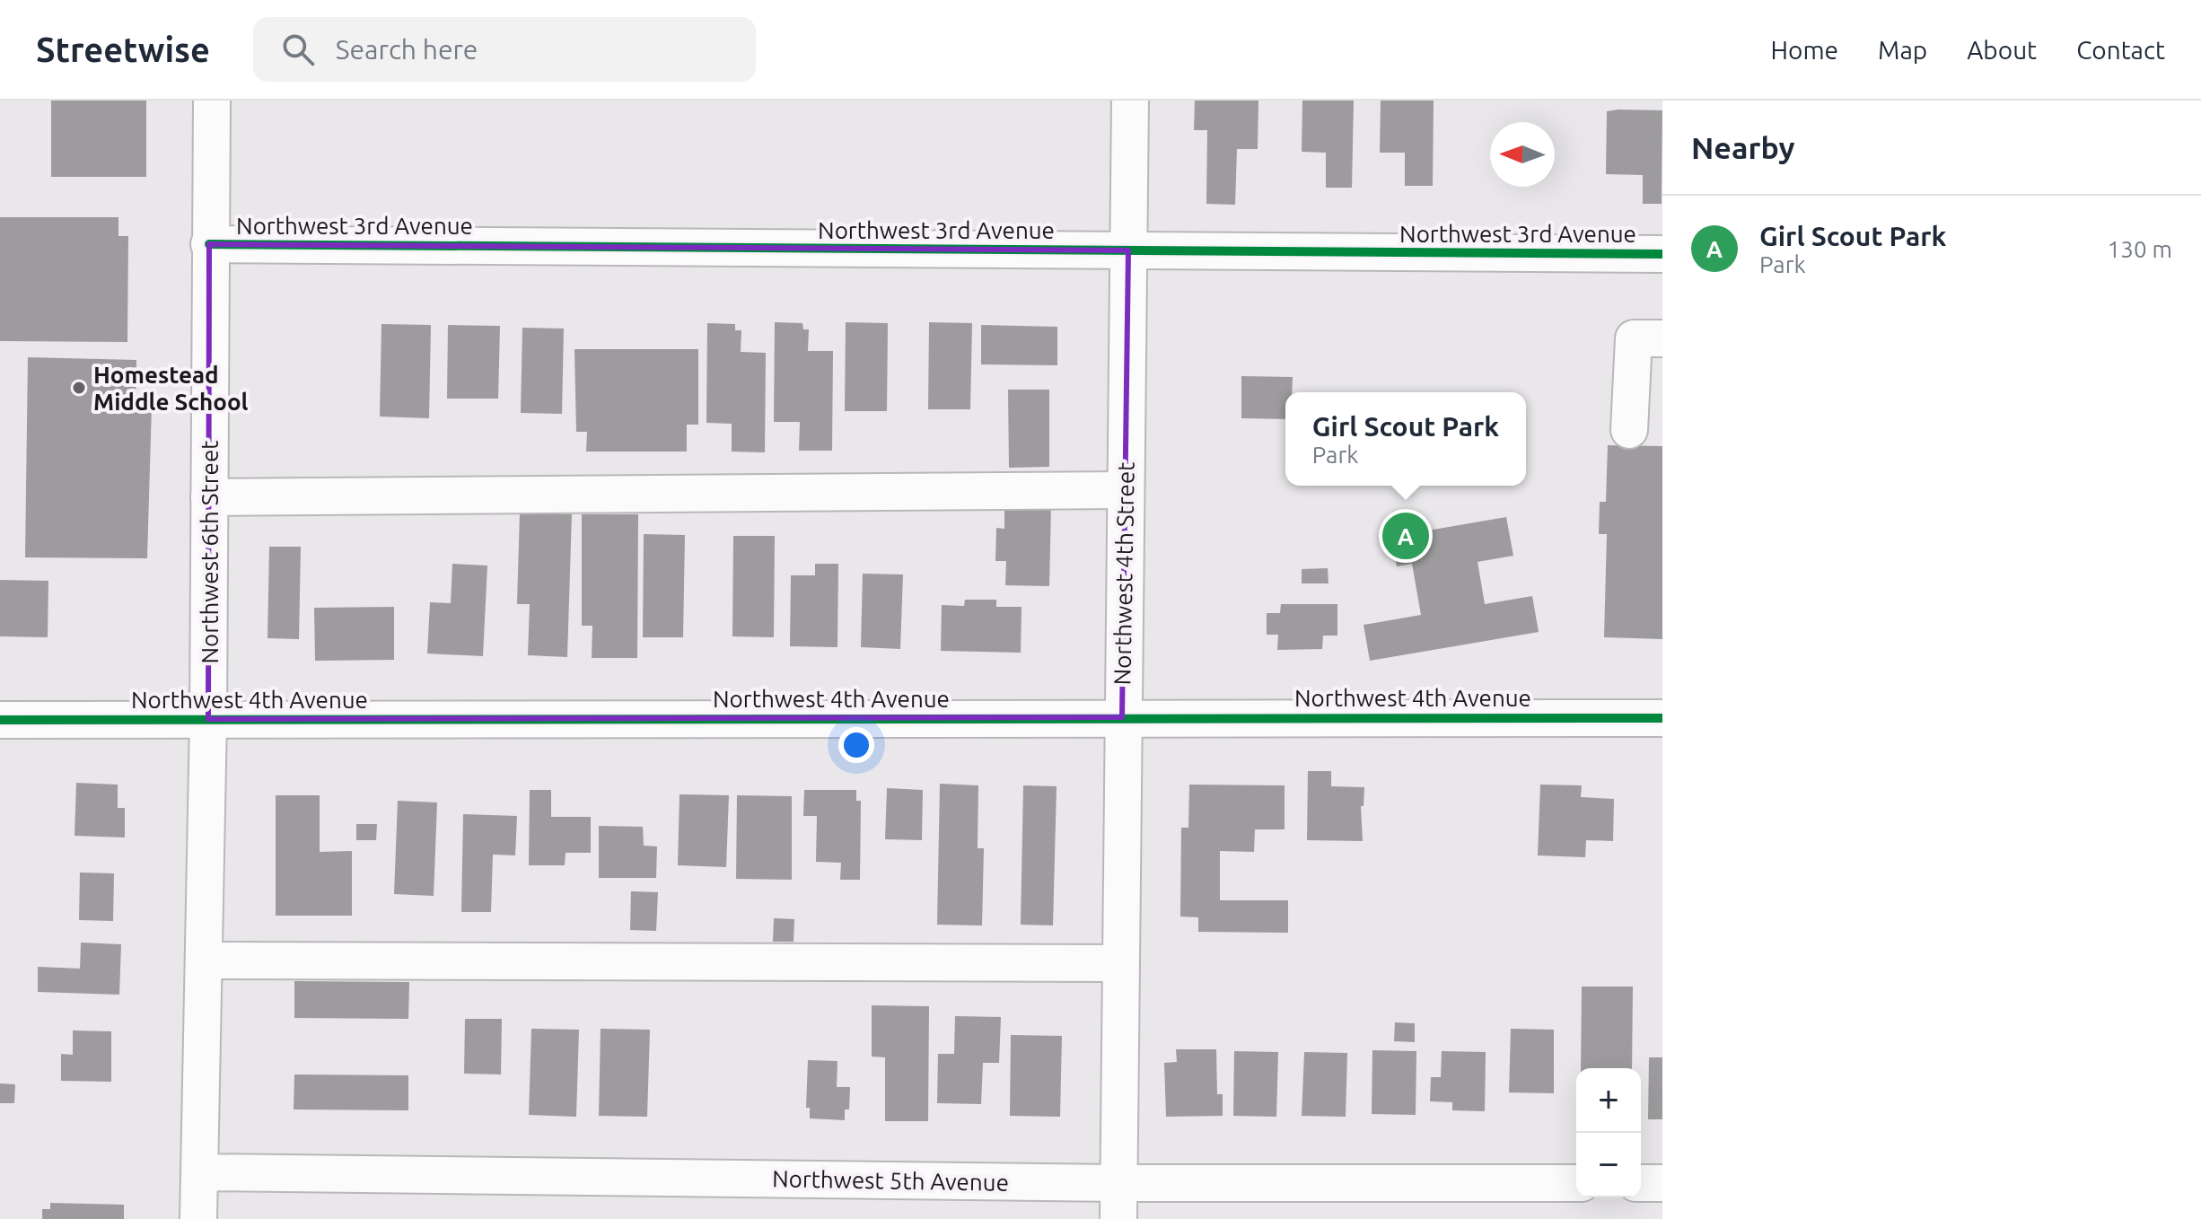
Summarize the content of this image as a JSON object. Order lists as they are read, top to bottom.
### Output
{
  "streets": {
    "street": [
      "Northwest 3rd Avenue",
      "Northwest 6th Street",
      "Northwest 4th Street",
      "Northwest 4th Avenue",
      "Northwest 5th Avenue"
    ]
  },
  "crossings": [
    ["Northwest 3rd Avenue", "Northwest 6th Street"],
    ["Northwest 3rd Avenue", "Northwest 4th Street"],
    ["Northwest 6th Street", "Northwest 4th Avenue"],
    ["Northwest 6th Street", "Northwest 5th Avenue"],
    ["Northwest 4th Street", "Northwest 4th Avenue"],
    ["Northwest 4th Street", "Northwest 5th Avenue"]
  ],
  "places": ["Homestead Middle School"],
  "north": "left",
  "page": {
    "header": "Streetwise",
    "search": "Search here",
    "nav": [
      "Home",
      "Map",
      "About",
      "Contact"
    ],
    "heading": "Nearby",
    "list": [
      {
        "mark": "A",
        "name": "Girl Scout Park",
        "note": "Park",
        "value": "130 m"
      }
    ],
    "popup": ["Girl Scout Park", "Park"],
    "pins": "A",
    "map_buttons": ["+", "−"]
  }
}
